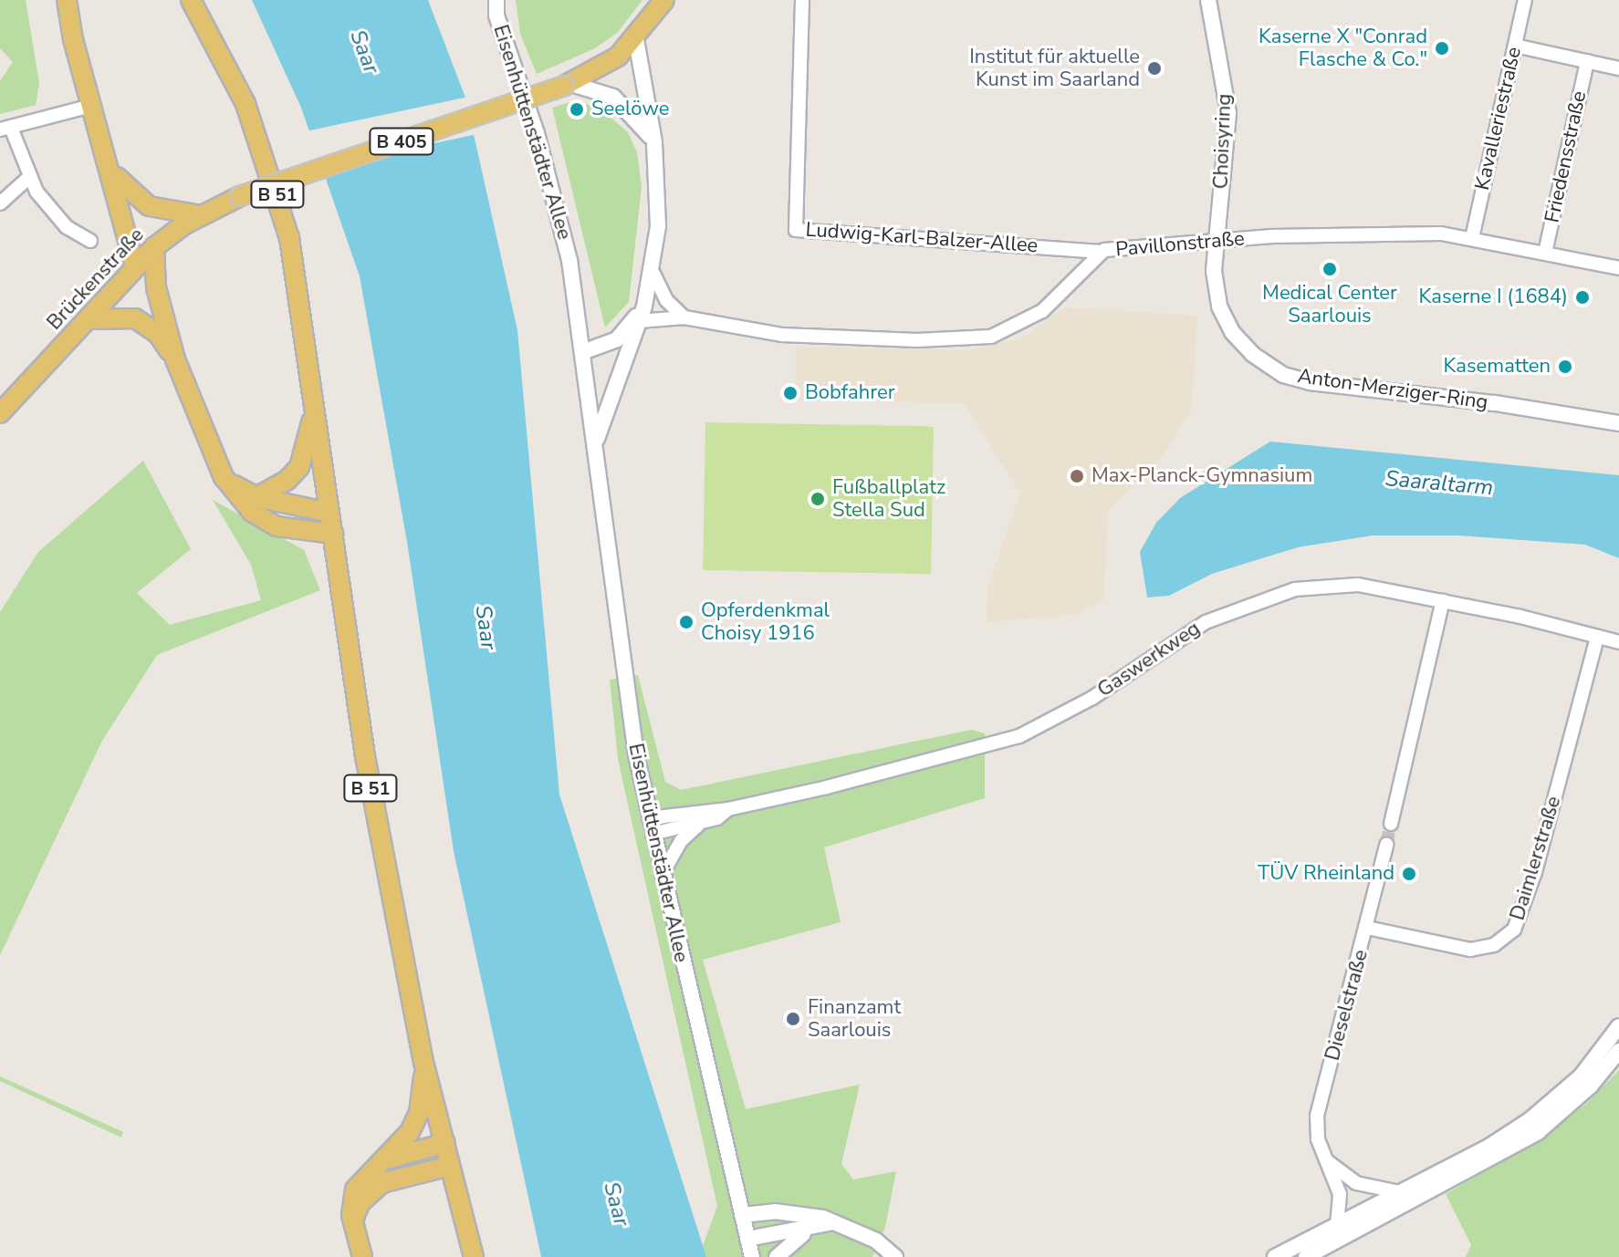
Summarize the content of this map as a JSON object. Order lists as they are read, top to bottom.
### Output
{
  "streets": {
    "main road": ["B 405", "B 51", "Brückenstraße"],
    "street": [
      "Kavalleriestraße",
      "Eisenhüttenstädter Allee",
      "Choisyring",
      "Friedensstraße",
      "Ludwig-Karl-Balzer-Allee",
      "Pavillonstraße",
      "Anton-Merziger-Ring",
      "Gaswerkweg",
      "Daimlerstraße",
      "Dieselstraße"
    ]
  },
  "crossings": [
    ["Kavalleriestraße", "Pavillonstraße"],
    ["Eisenhüttenstädter Allee", "B 405"],
    ["Eisenhüttenstädter Allee", "Pavillonstraße"],
    ["Eisenhüttenstädter Allee", "Gaswerkweg"],
    ["B 405", "Brückenstraße"],
    ["Choisyring", "Pavillonstraße"],
    ["Choisyring", "Anton-Merziger-Ring"],
    ["Friedensstraße", "Pavillonstraße"],
    ["Ludwig-Karl-Balzer-Allee", "Pavillonstraße"],
    ["Pavillonstraße", "Anton-Merziger-Ring"],
    ["Gaswerkweg", "Daimlerstraße"],
    ["Daimlerstraße", "Dieselstraße"]
  ],
  "water": ["Saar", "Saaraltarm"],
  "places": [
    "Kaserne X \"Conrad Flasche & Co.\"",
    "Institut für aktuelle Kunst im Saarland",
    "Seelöwe",
    "Medical Center Saarlouis",
    "Kaserne I (1684)",
    "Kasematten",
    "Bobfahrer",
    "Max-Planck-Gymnasium",
    "Fußballplatz Stella Sud",
    "Opferdenkmal Choisy 1916",
    "TÜV Rheinland",
    "Finanzamt Saarlouis"
  ]
}
